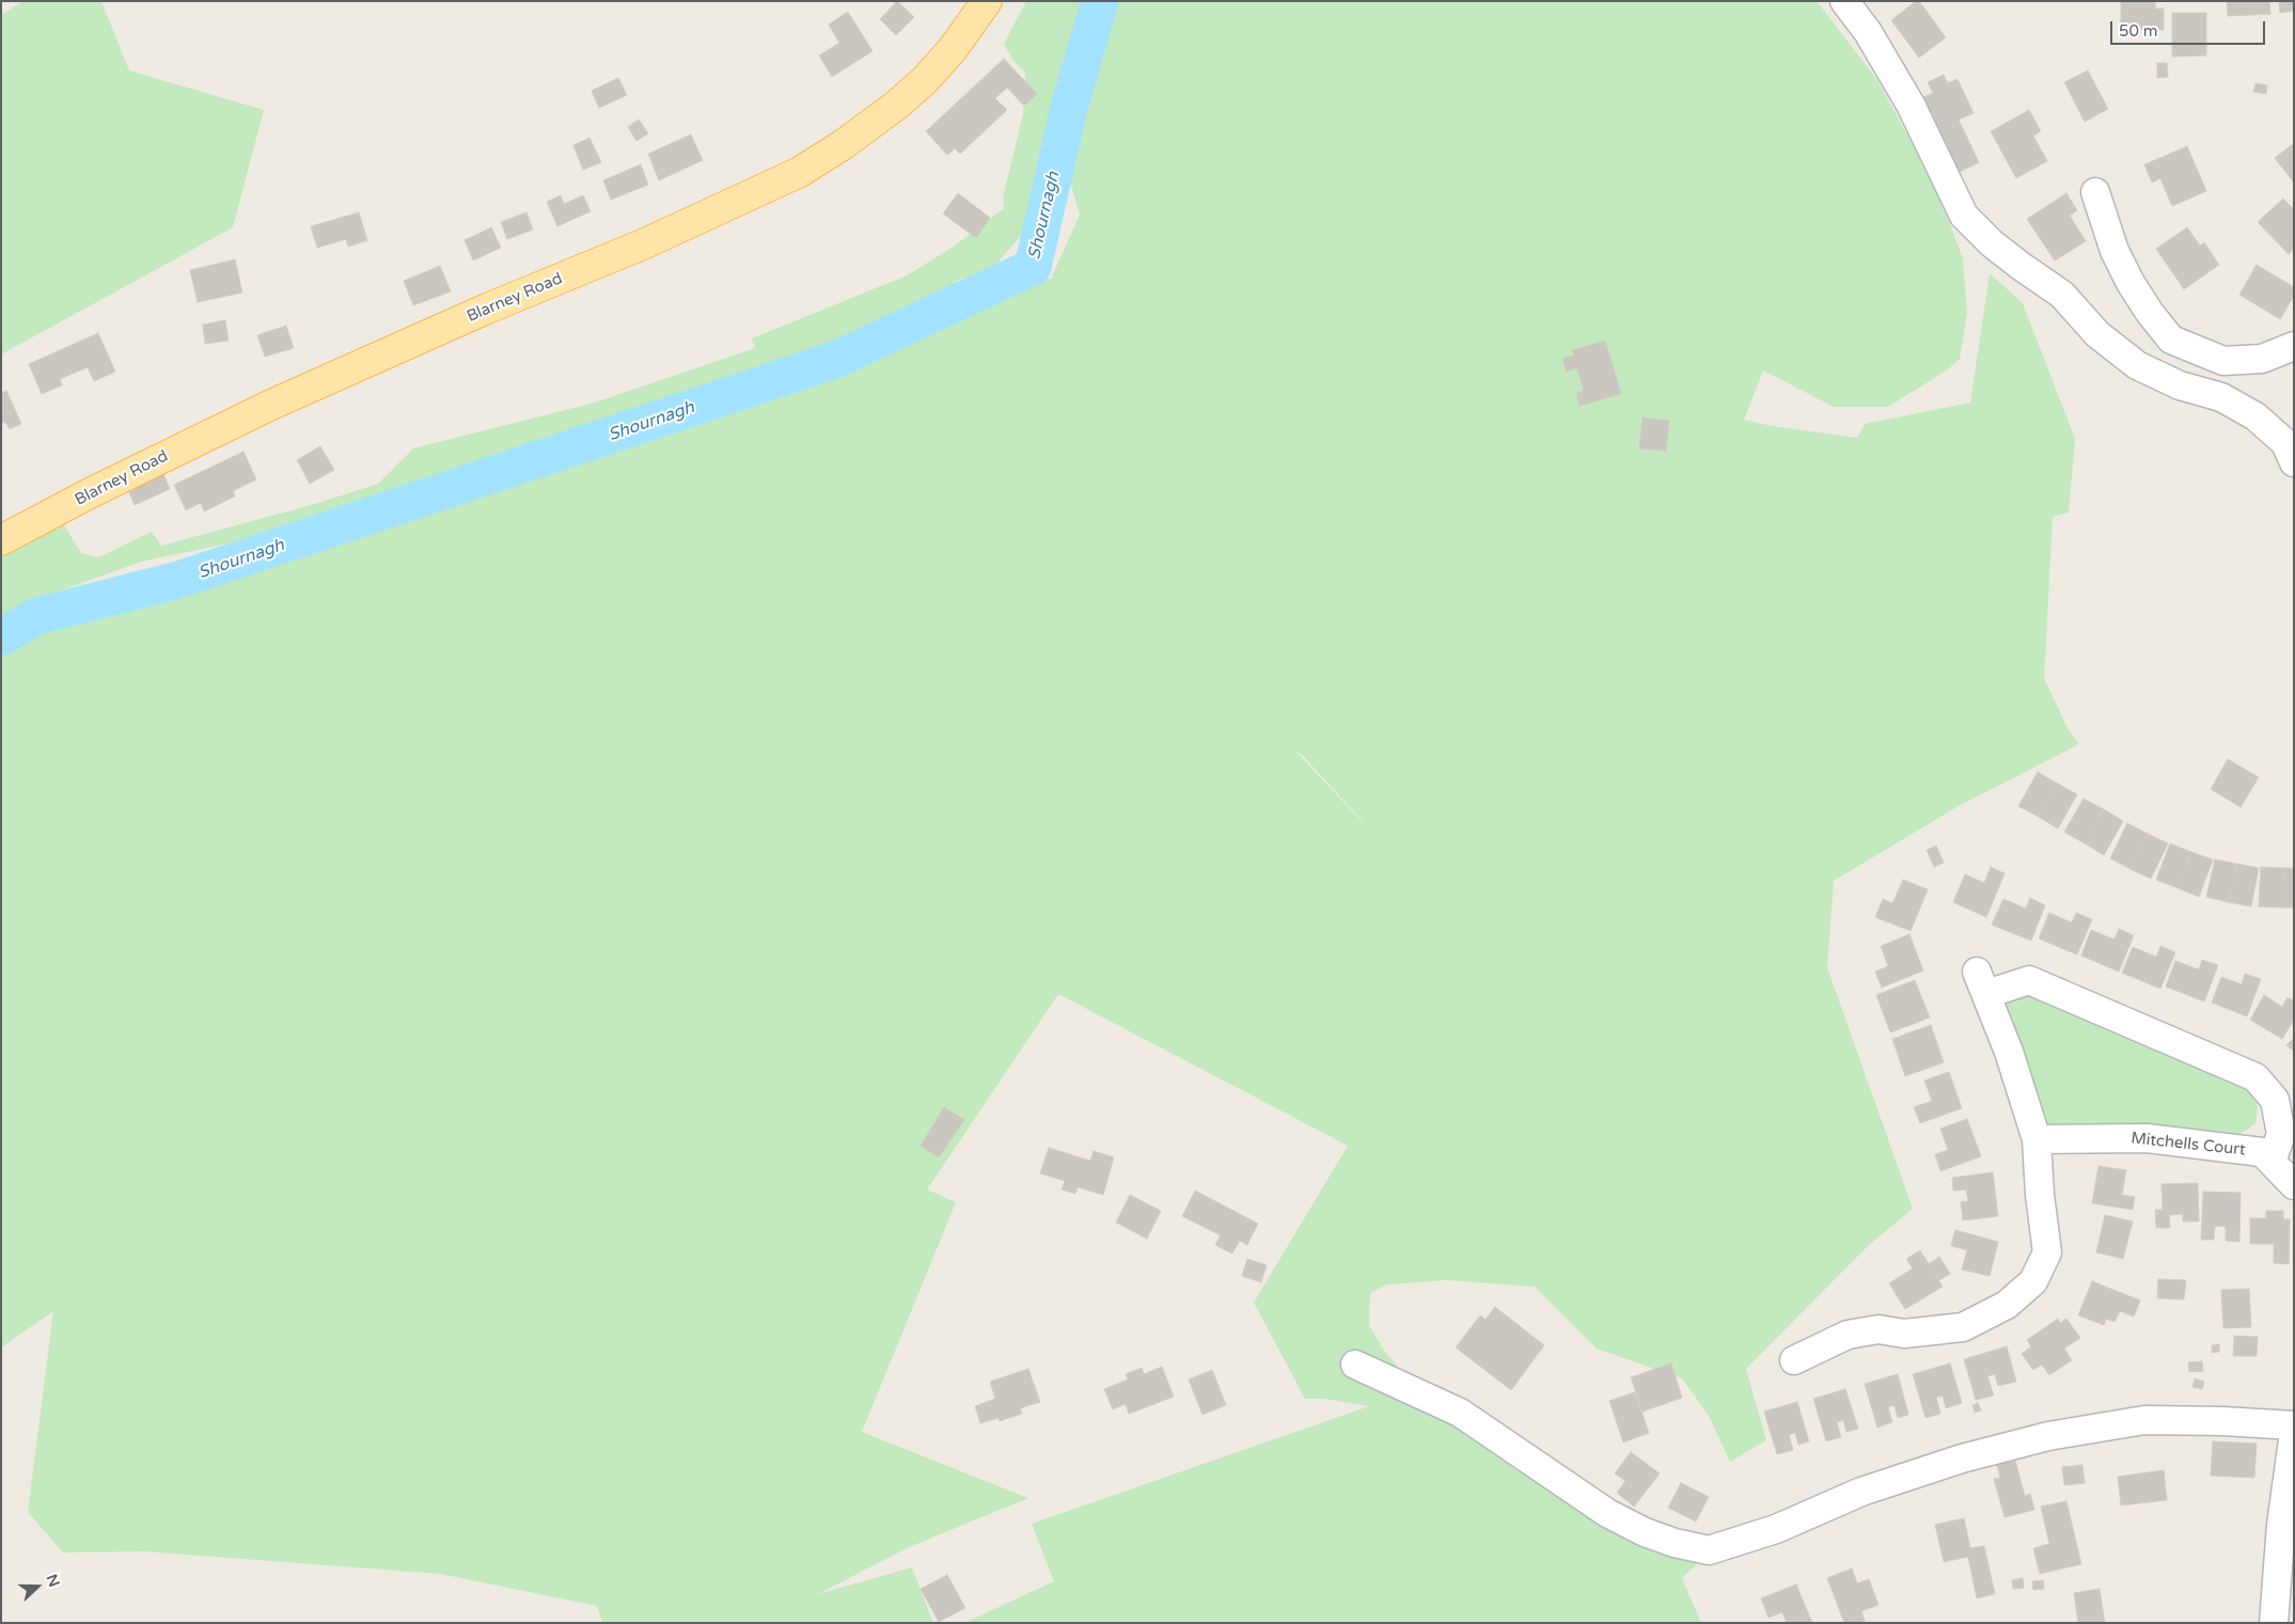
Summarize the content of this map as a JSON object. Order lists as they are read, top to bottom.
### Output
{
  "streets": {
    "main road": ["Blarney Road"],
    "street": ["Mitchells Court"]
  },
  "water": ["Shournagh"],
  "scale_bar": "50 m",
  "north": "right"
}
